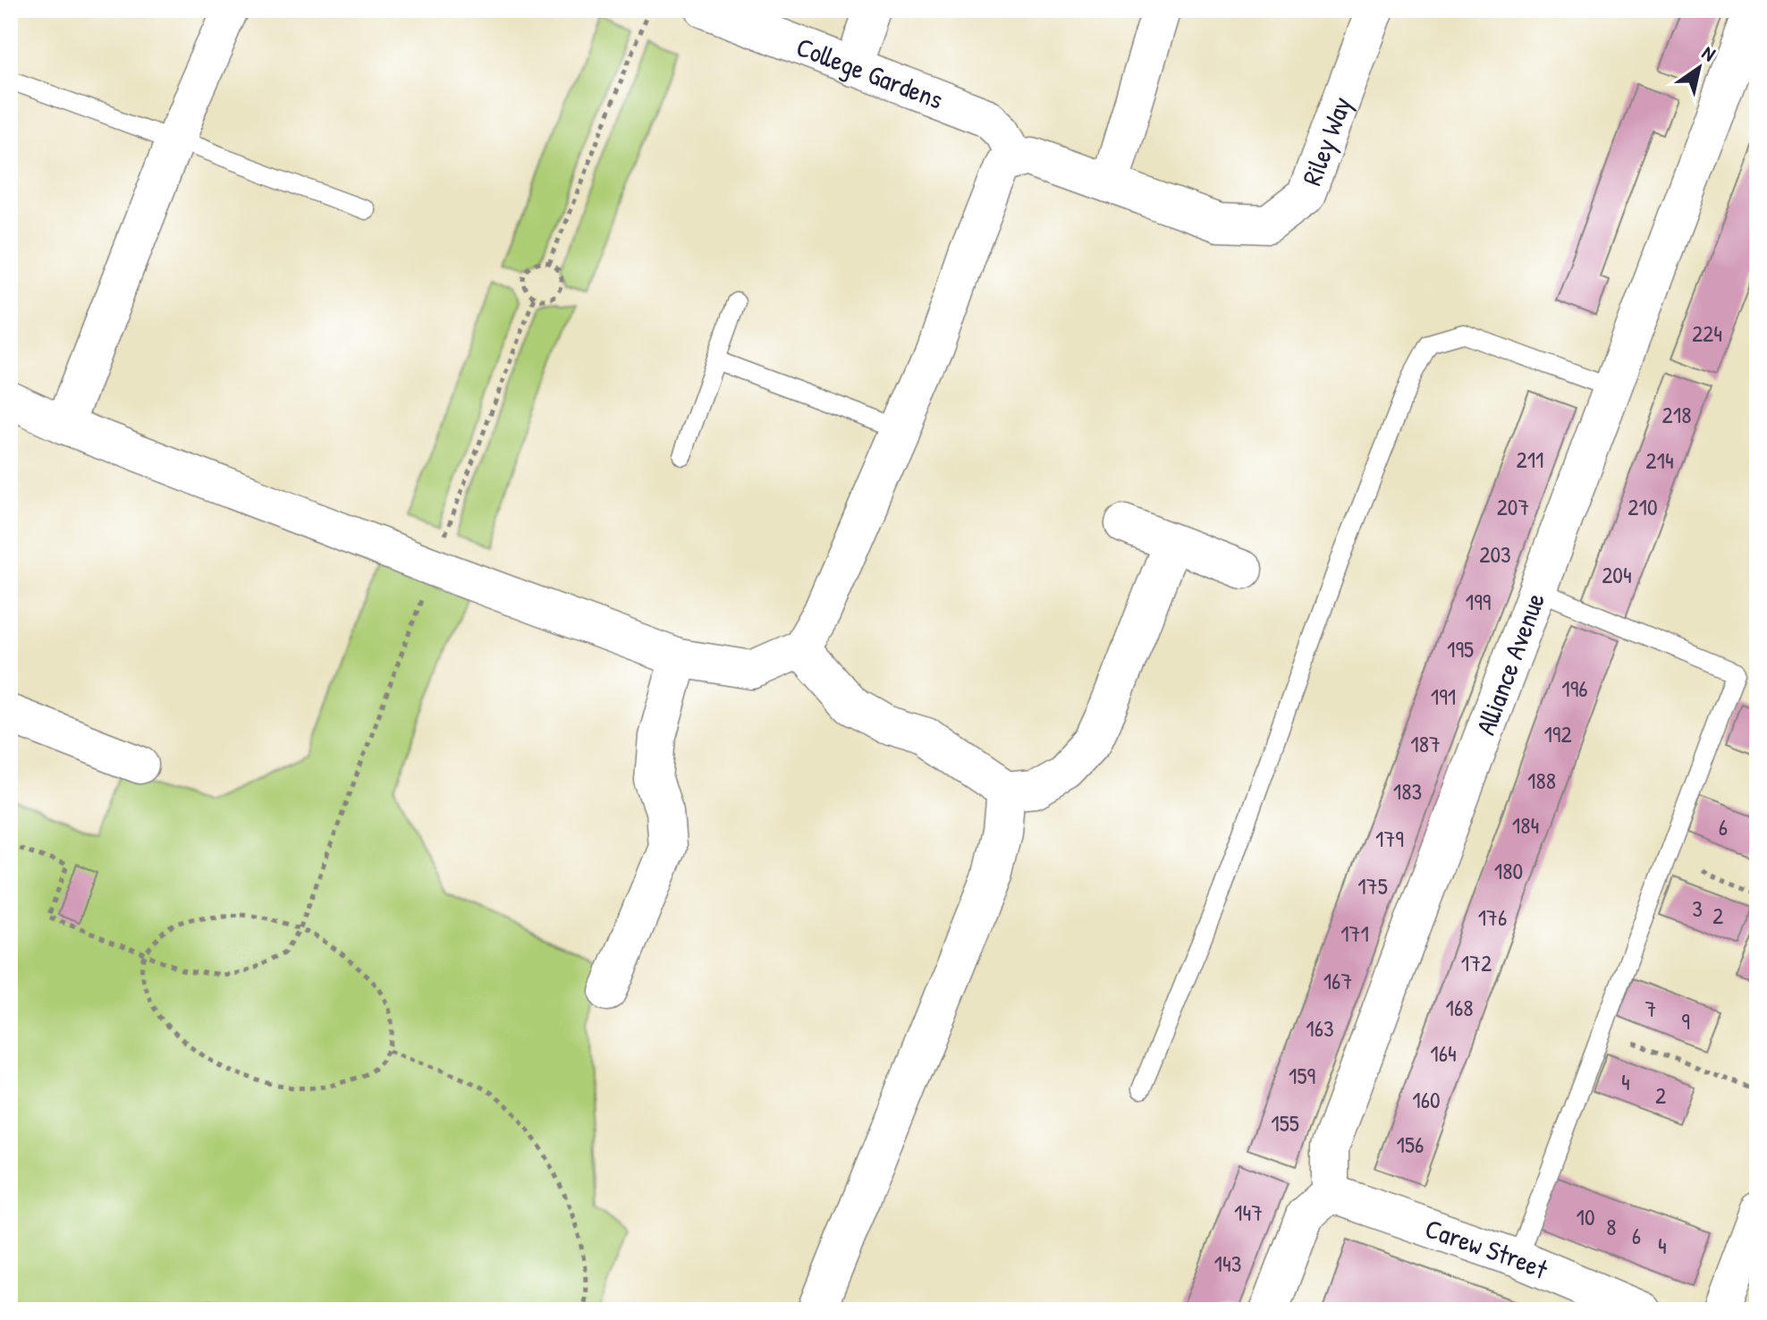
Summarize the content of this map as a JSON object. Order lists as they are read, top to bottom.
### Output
{
  "streets": {
    "street": [
      "College Gardens",
      "Riley Way",
      "Alliance Avenue",
      "Carew Street"
    ]
  },
  "crossings": [
    ["College Gardens", "Riley Way"],
    ["Alliance Avenue", "Carew Street"]
  ],
  "house_numbers": [
    "224",
    "218",
    "211",
    "214",
    "207",
    "210",
    "203",
    "204",
    "199",
    "195",
    "196",
    "191",
    "192",
    "187",
    "188",
    "183",
    "184",
    "6",
    "179",
    "180",
    "175",
    "3",
    "2",
    "176",
    "171",
    "172",
    "167",
    "168",
    "7",
    "9",
    "163",
    "164",
    "159",
    "4",
    "2",
    "160",
    "155",
    "156",
    "147",
    "10",
    "8",
    "6",
    "4",
    "143"
  ],
  "north": "top right"
}
